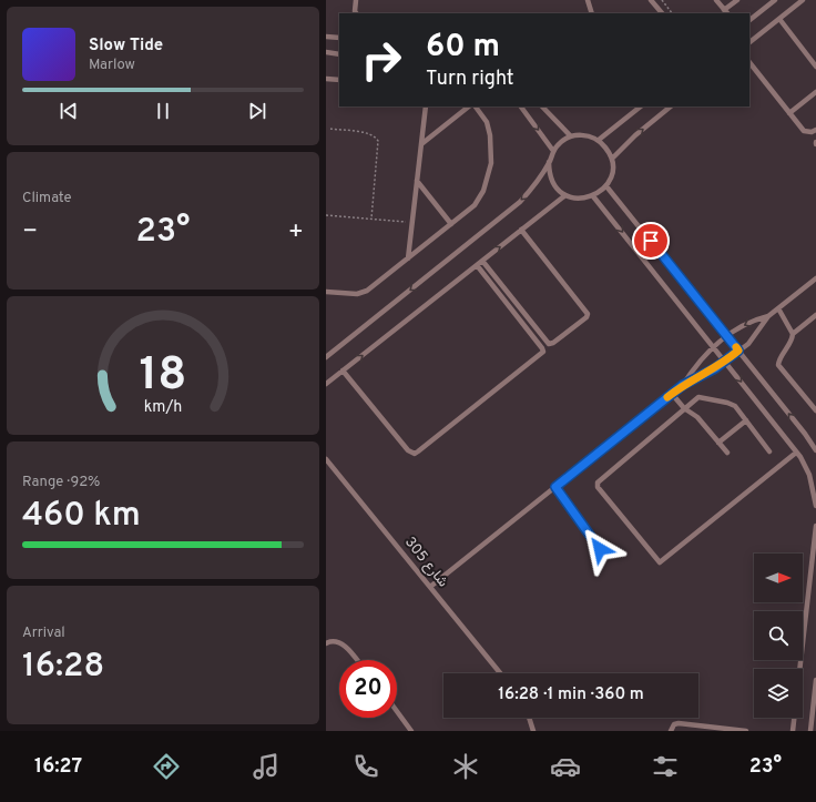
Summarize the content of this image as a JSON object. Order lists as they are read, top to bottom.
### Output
{
  "streets": {
    "lane": ["شارع 305"]
  },
  "north": "right",
  "page": {
    "turn": ["60 m", "Turn right"],
    "song": ["Slow Tide", "Marlow"],
    "tile": [
      "Climate",
      ["Range · 92%", "460 km"],
      ["Arrival", "16:28"]
    ],
    "heat": ["−", "23°", "+"],
    "limit": "20",
    "trip": "16:28 · 1 min · 360 m",
    "tabs": ["16:27", "23°"],
    "gauge": ["18", "km/h"]
  }
}
